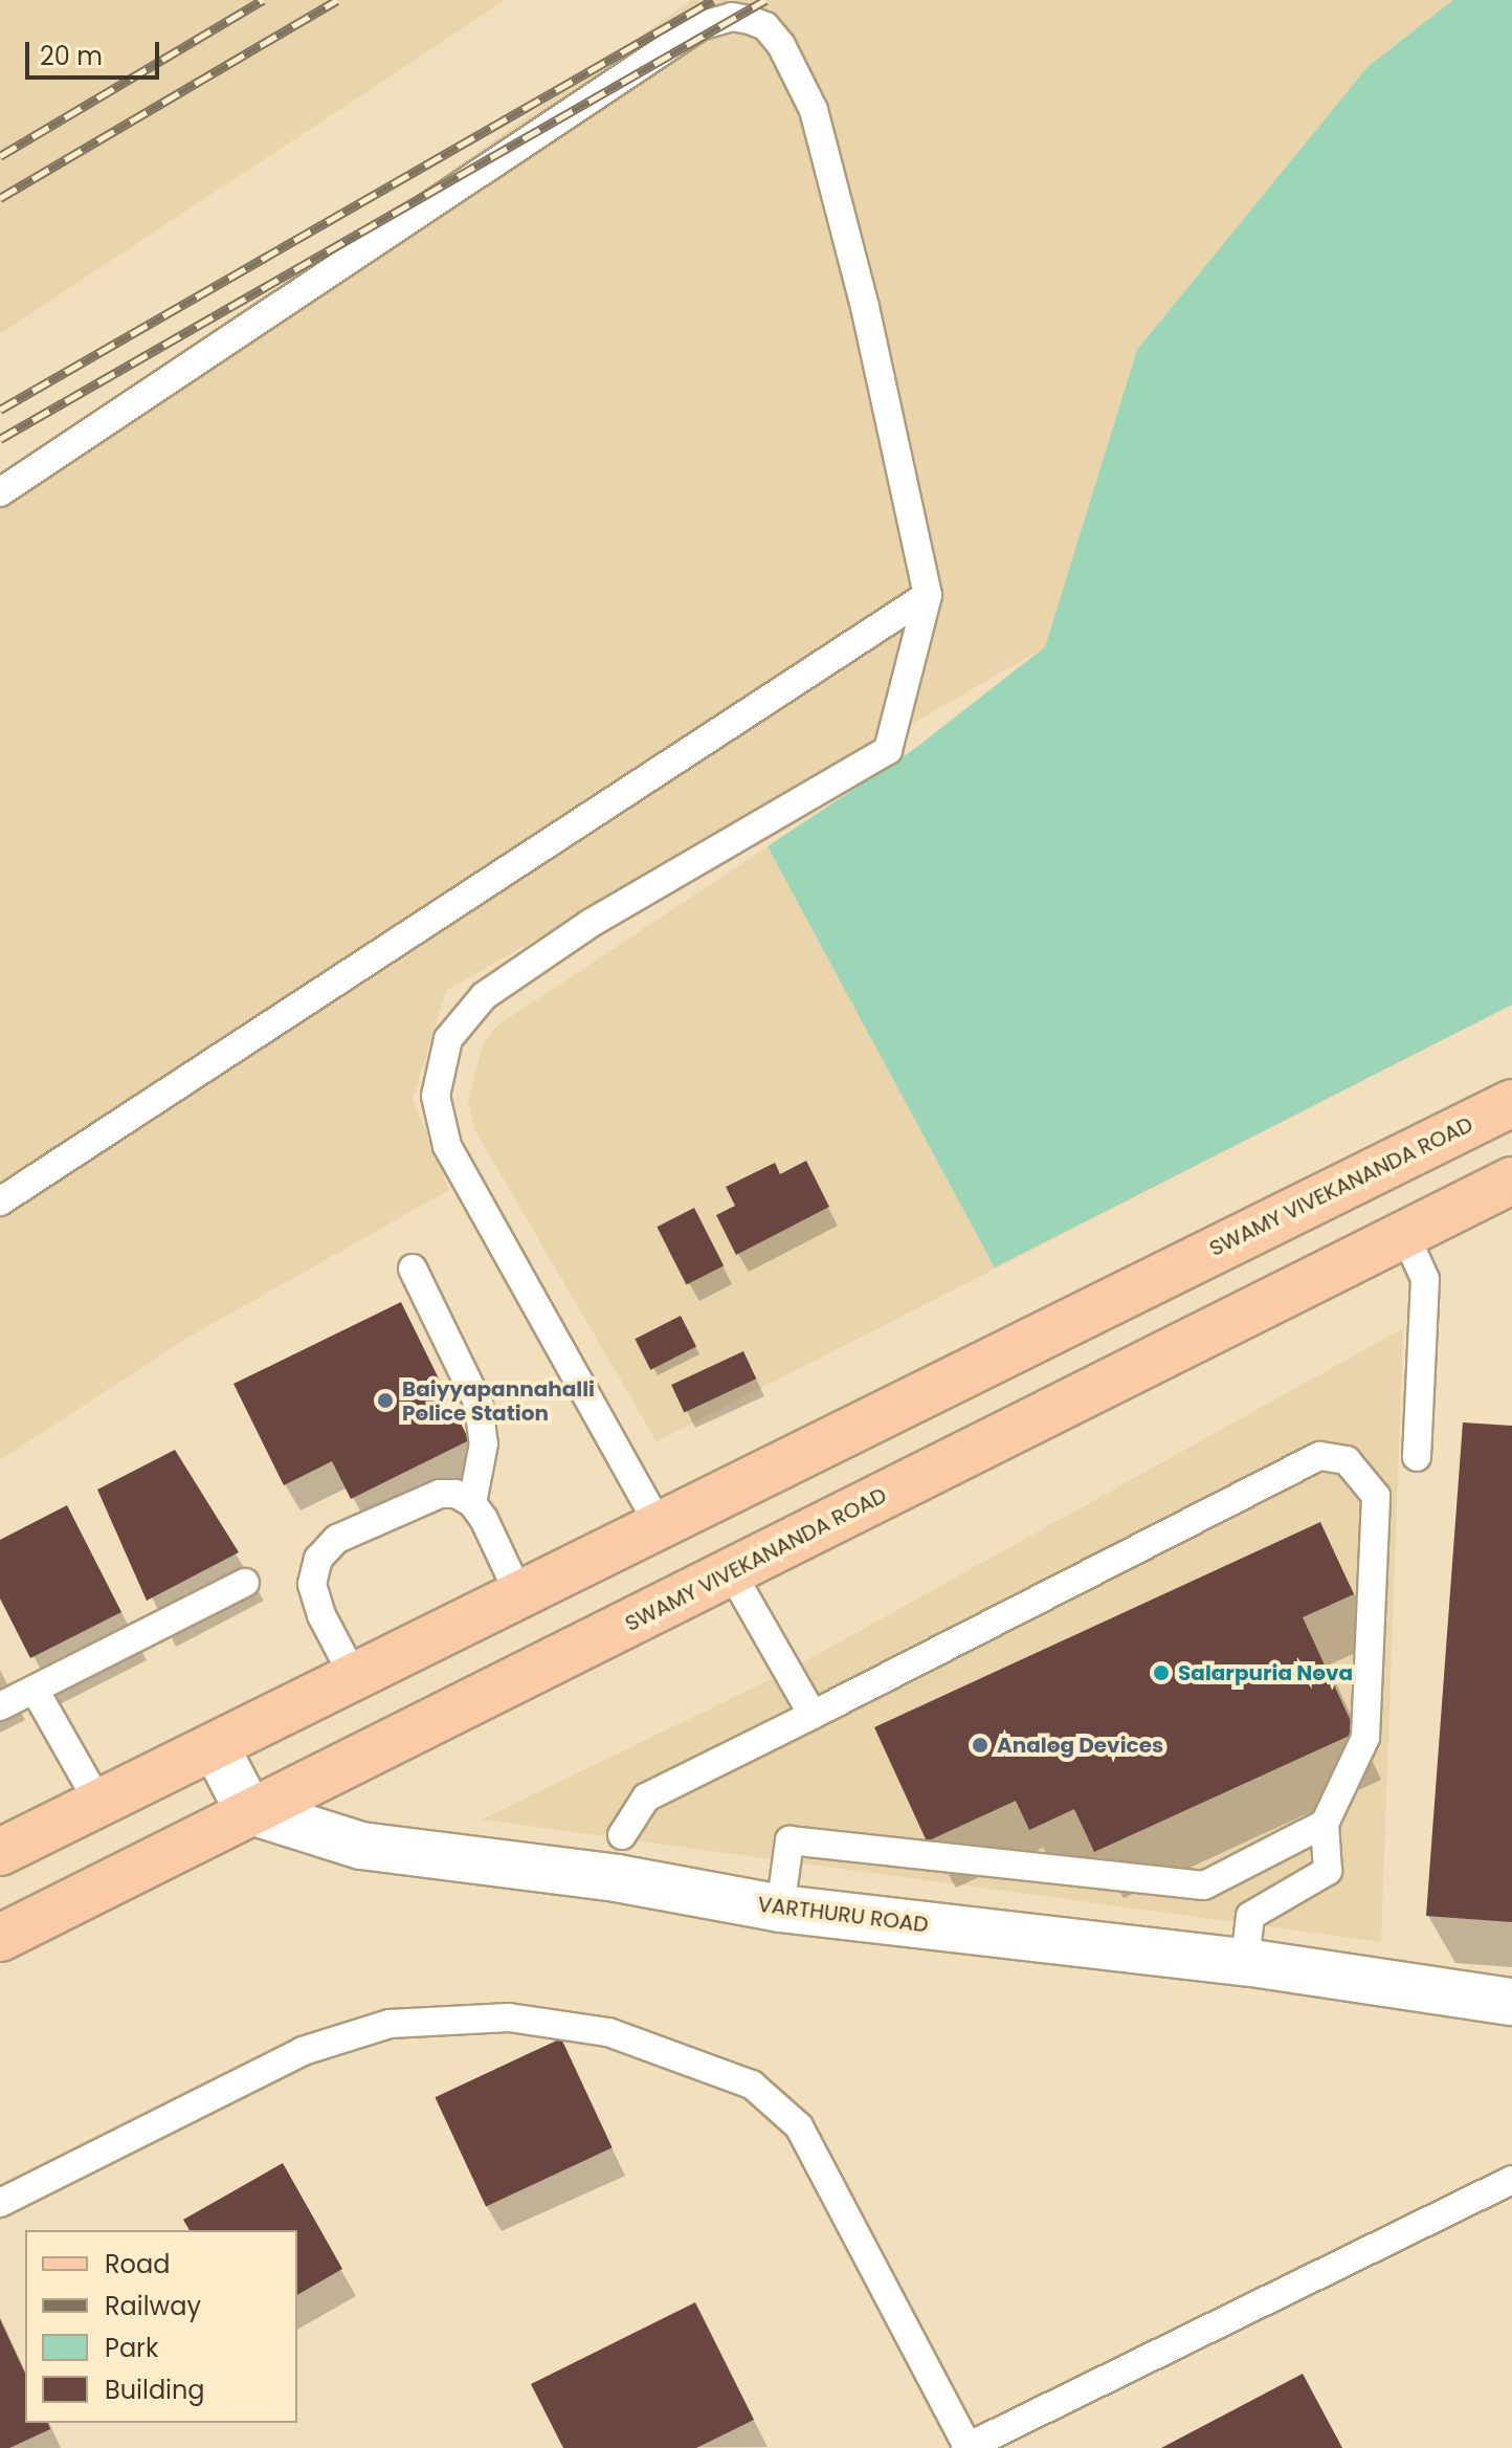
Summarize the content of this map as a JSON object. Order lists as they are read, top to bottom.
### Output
{
  "streets": {
    "main road": ["SWAMY VIVEKANANDA ROAD"],
    "street": ["VARTHURU ROAD"]
  },
  "crossings": [
    ["SWAMY VIVEKANANDA ROAD", "VARTHURU ROAD"]
  ],
  "places": ["Baiyyapannahalli Police Station", "Salarpuria Nova", "Analog Devices"],
  "legend": [
    "Road",
    "Railway",
    "Park",
    "Building"
  ],
  "scale_bar": "20 m"
}
